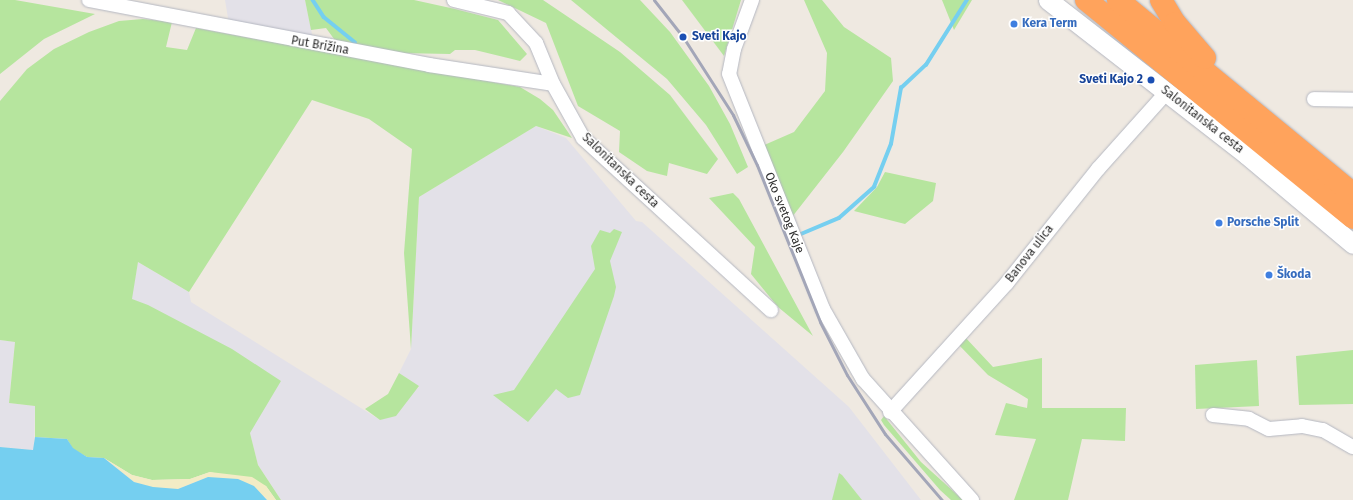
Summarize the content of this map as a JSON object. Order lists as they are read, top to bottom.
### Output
{
  "streets": {
    "main road": ["Salonitanska cesta"],
    "street": ["Put Brižina", "Oko svetog Kaje", "Banova ulica"]
  },
  "crossings": [
    ["Put Brižina", "Salonitanska cesta"],
    ["Salonitanska cesta", "Banova ulica"],
    ["Oko svetog Kaje", "Banova ulica"]
  ],
  "places": [
    "Kera Term",
    "Sveti Kajo",
    "Sveti Kajo 2",
    "Porsche Split",
    "Škoda"
  ]
}
